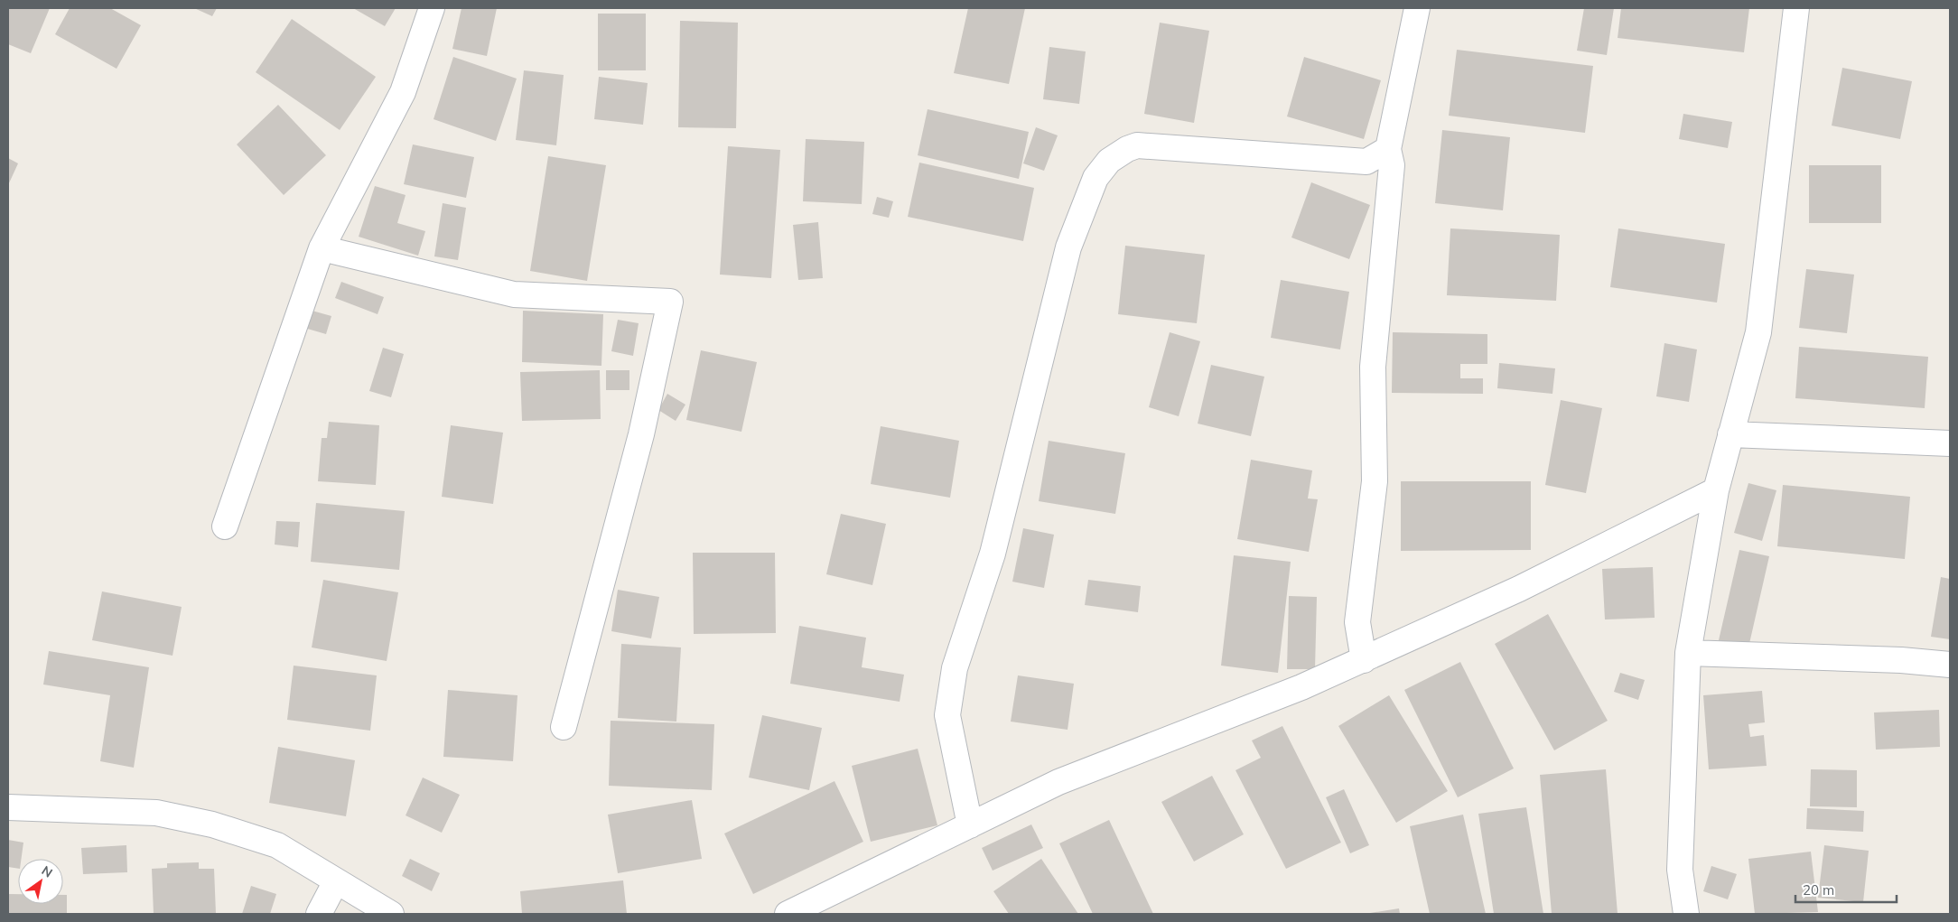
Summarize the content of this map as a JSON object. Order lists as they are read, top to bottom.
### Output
{
  "scale_bar": "20 m",
  "north": "top right"
}
